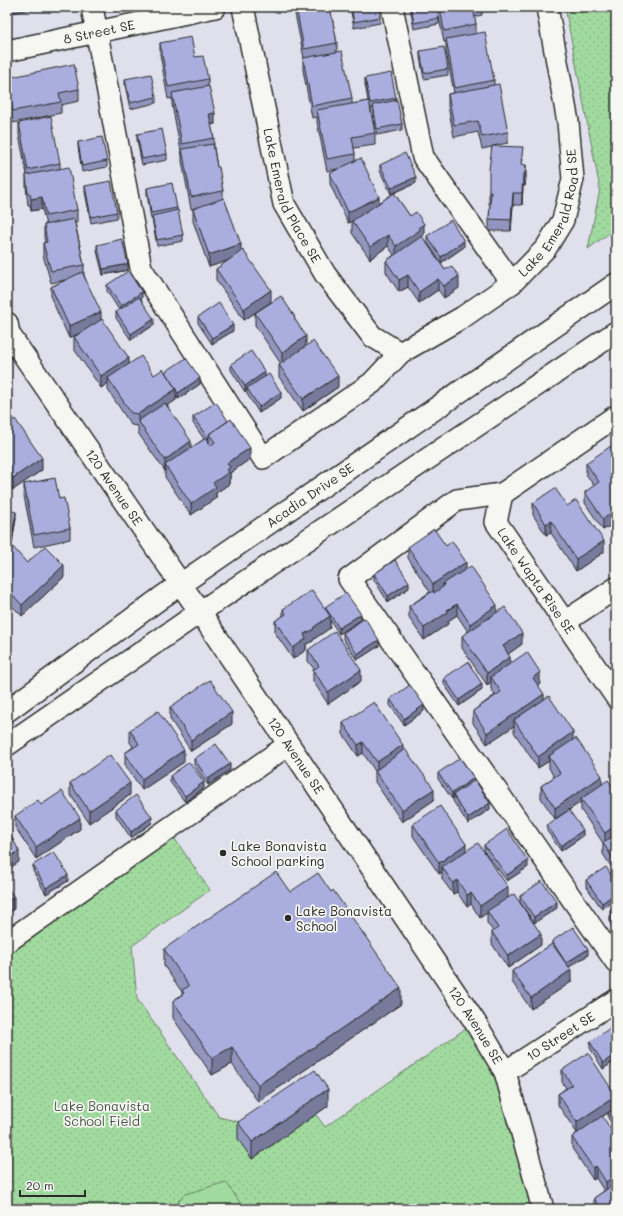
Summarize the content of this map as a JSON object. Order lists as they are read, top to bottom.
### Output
{
  "streets": {
    "street": [
      "8 Street SE",
      "Lake Emerald Place SE",
      "Lake Emerald Road SE",
      "120 Avenue SE",
      "Acadia Drive SE",
      "Lake Wapta Rise SE",
      "10 Street SE"
    ]
  },
  "crossings": [
    ["8 Street SE", "Lake Emerald Road SE"],
    ["Lake Emerald Place SE", "Lake Emerald Road SE"],
    ["120 Avenue SE", "Acadia Drive SE"],
    ["120 Avenue SE", "10 Street SE"]
  ],
  "parks": ["Lake Bonavista School Field"],
  "places": ["Lake Bonavista School parking", "Lake Bonavista School"],
  "scale_bar": "20 m"
}
